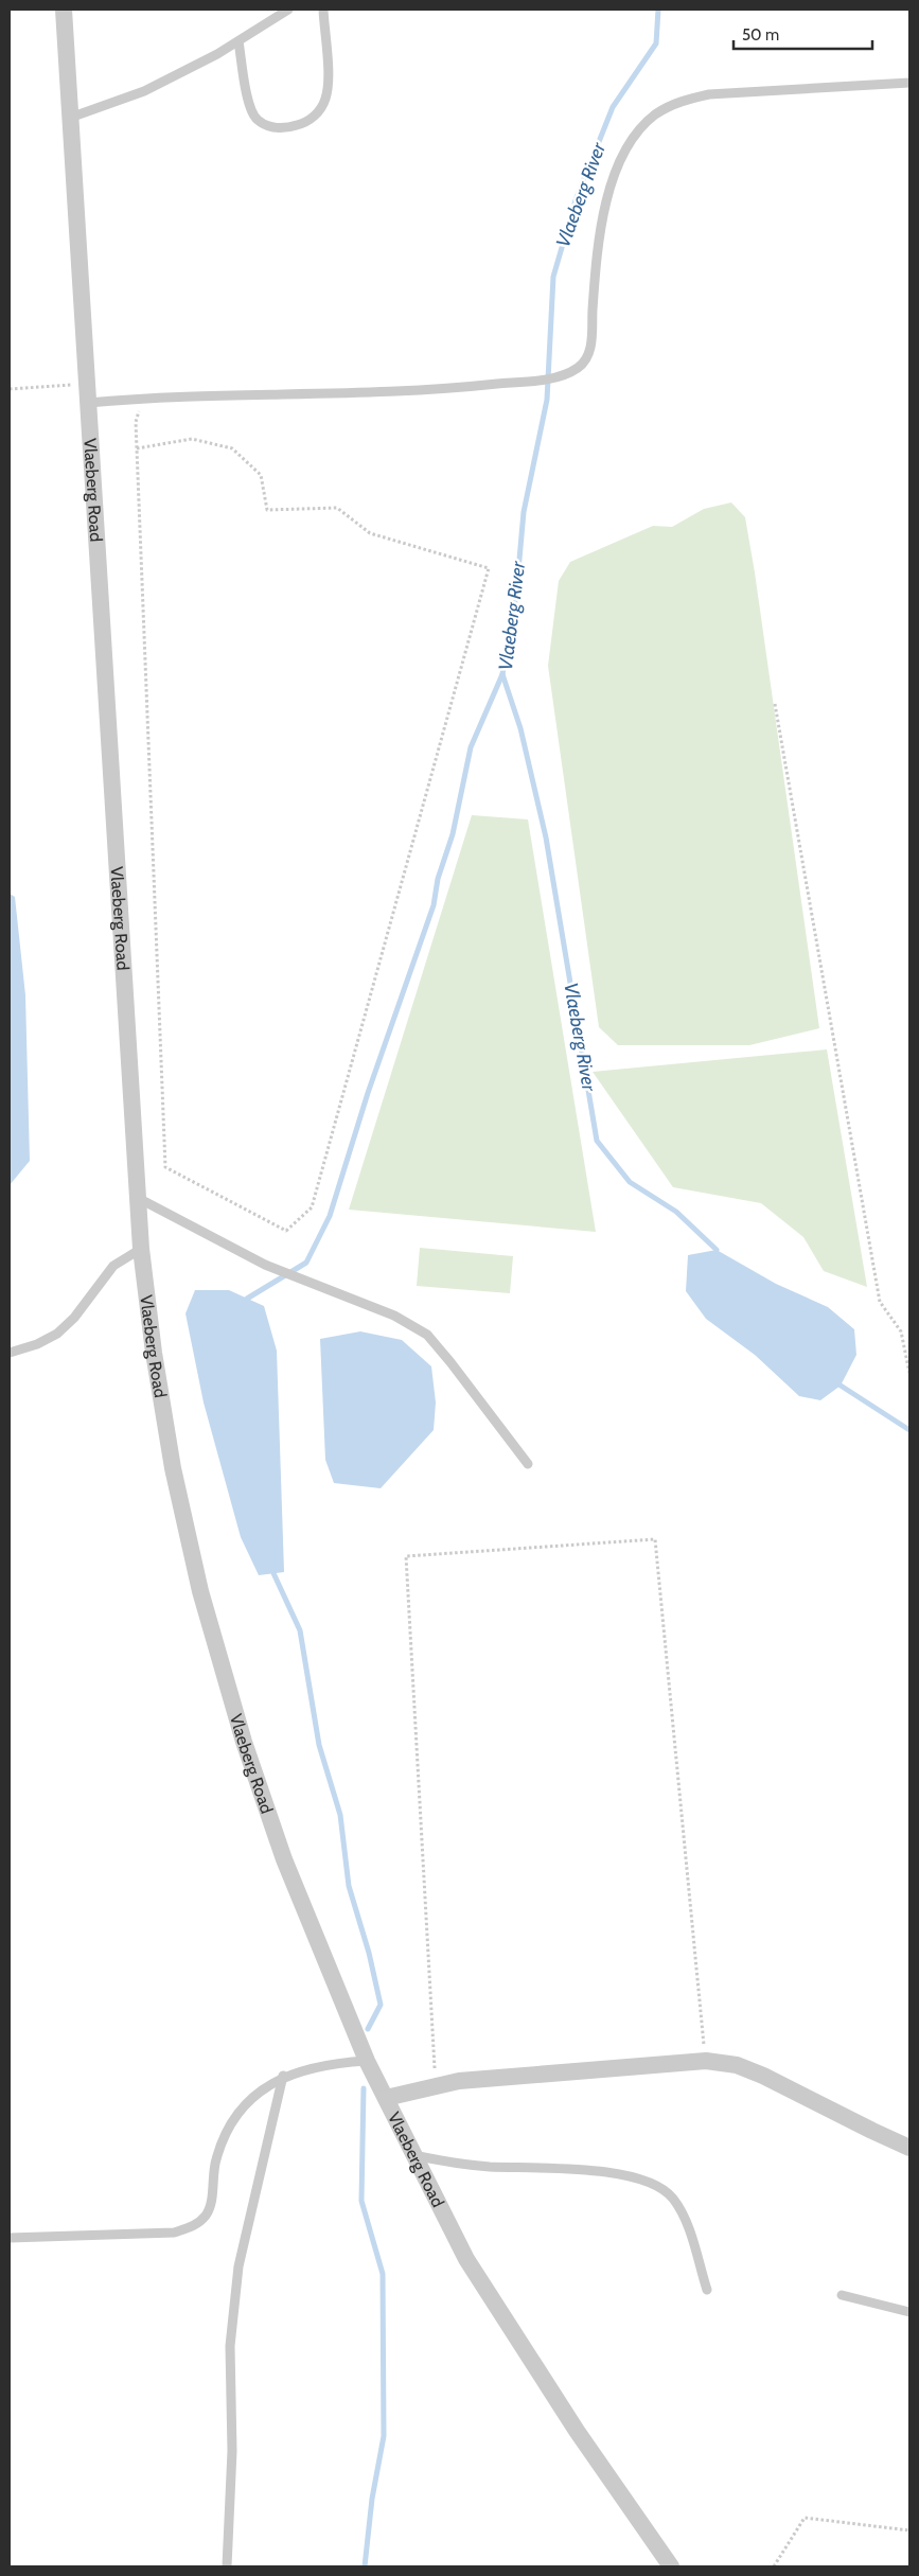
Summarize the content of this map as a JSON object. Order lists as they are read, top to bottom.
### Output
{
  "streets": {
    "street": ["Vlaeberg Road"]
  },
  "water": ["Vlaeberg River"],
  "scale_bar": "50 m"
}
